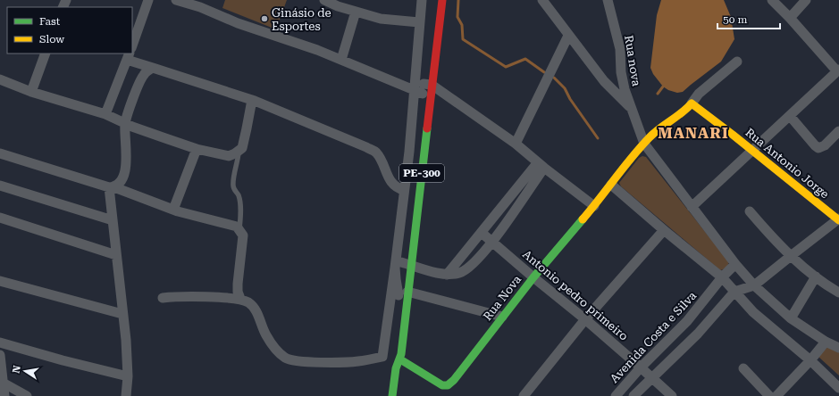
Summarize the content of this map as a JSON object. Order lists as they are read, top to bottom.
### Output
{
  "streets": {
    "main road": ["Rua Antonio Jorge", "PE-300", "Rua Nova"],
    "street": ["Rua nova", "Antonio pedro primeiro", "Avenida Costa e Silva"]
  },
  "crossings": [
    ["Rua nova", "Avenida Costa e Silva"],
    ["PE-300", "Rua Nova"],
    ["Antonio pedro primeiro", "Rua Nova"],
    ["Antonio pedro primeiro", "Avenida Costa e Silva"]
  ],
  "districts": ["MANARI"],
  "places": ["Ginásio de Esportes"],
  "legend": ["Fast", "Slow"],
  "scale_bar": "50 m",
  "north": "left"
}
